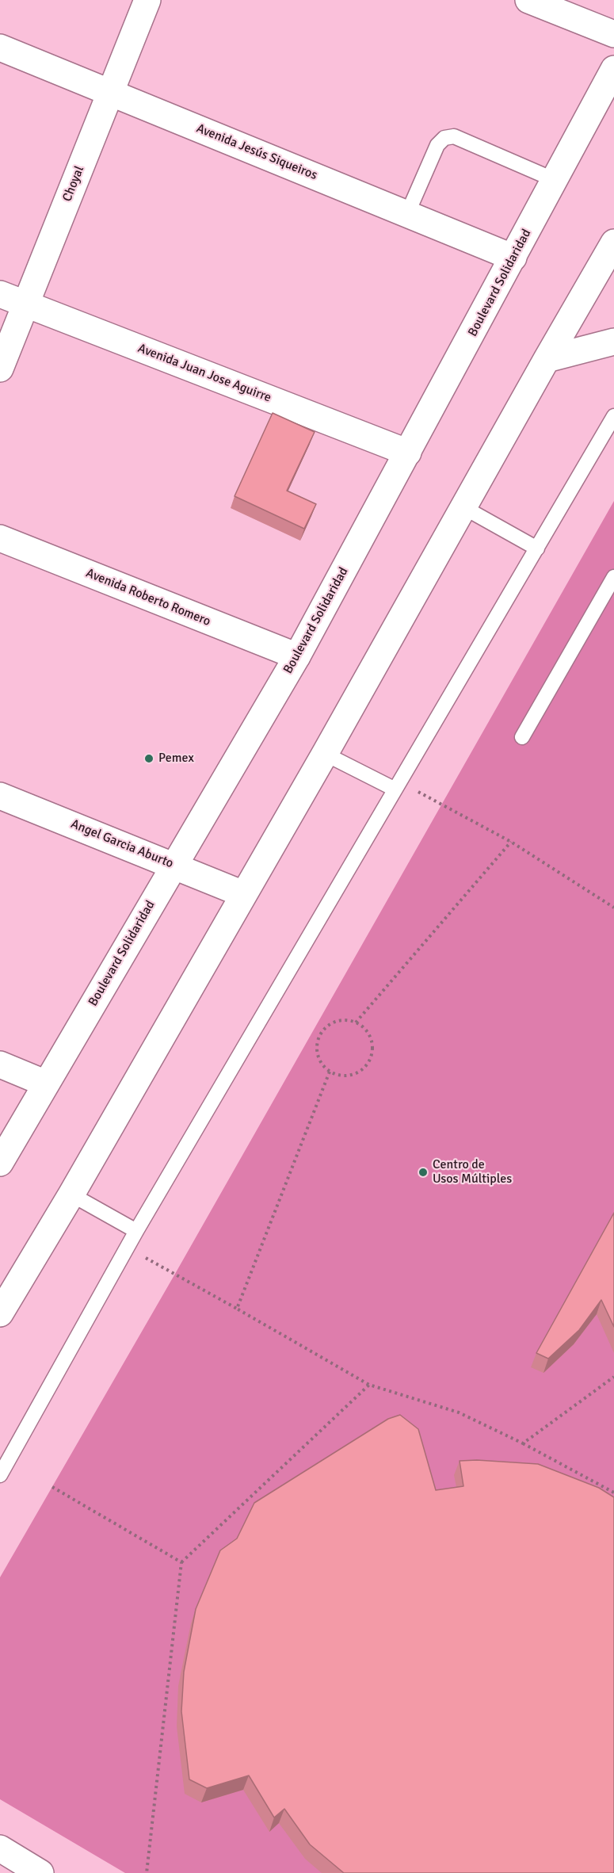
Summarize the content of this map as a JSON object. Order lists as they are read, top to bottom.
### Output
{
  "streets": {
    "main road": [
      "Avenida Jesús Siqueiros",
      "Choyal",
      "Boulevard Solidaridad",
      "Avenida Juan Jose Aguirre",
      "Avenida Roberto Romero",
      "Angel Garcia Aburto"
    ]
  },
  "crossings": [
    ["Avenida Jesús Siqueiros", "Choyal"],
    ["Avenida Jesús Siqueiros", "Boulevard Solidaridad"],
    ["Choyal", "Avenida Juan Jose Aguirre"],
    ["Boulevard Solidaridad", "Avenida Juan Jose Aguirre"],
    ["Boulevard Solidaridad", "Avenida Roberto Romero"],
    ["Boulevard Solidaridad", "Angel Garcia Aburto"]
  ],
  "places": ["Pemex", "Centro de Usos Múltiples"]
}
